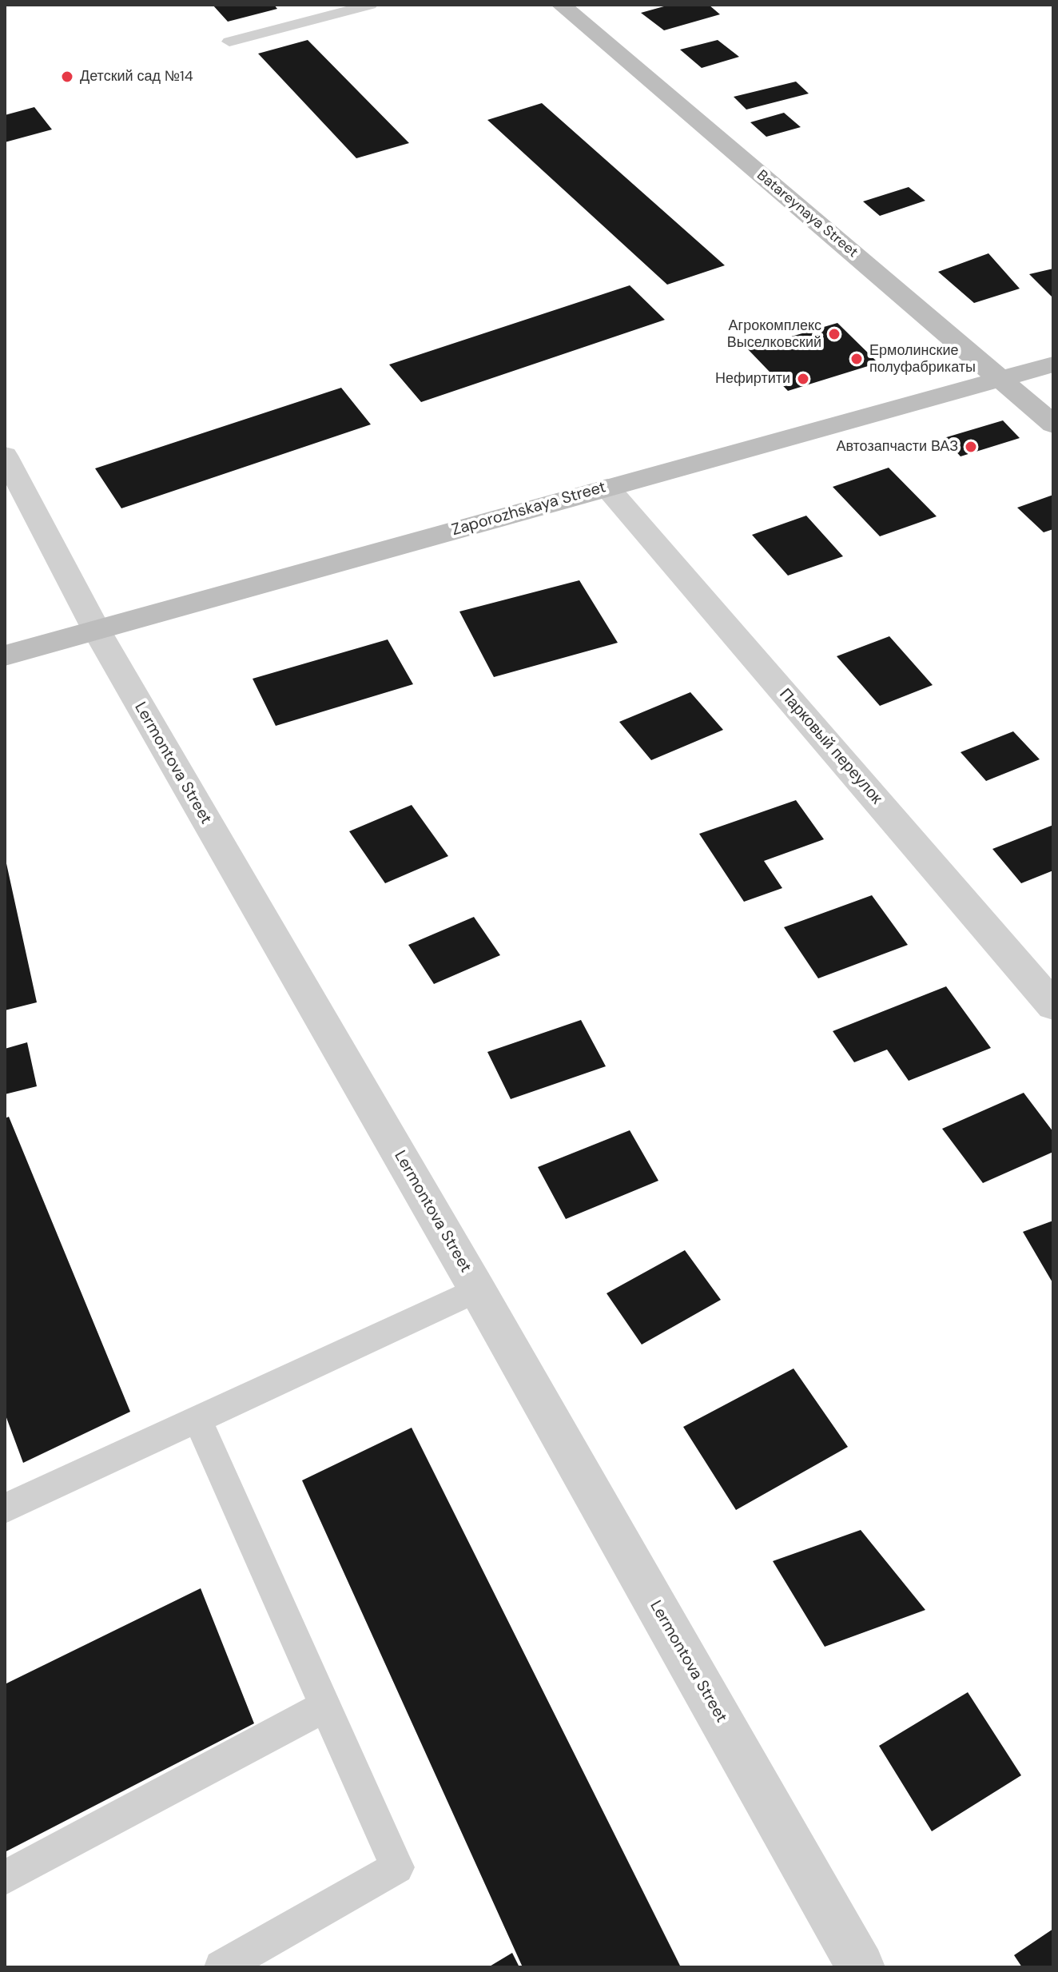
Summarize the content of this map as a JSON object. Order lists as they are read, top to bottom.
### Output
{
  "streets": {
    "street": [
      "Batareynaya Street",
      "Zaporozhskaya Street",
      "Парковый переулок",
      "Lermontova Street"
    ]
  },
  "crossings": [
    ["Batareynaya Street", "Zaporozhskaya Street"],
    ["Zaporozhskaya Street", "Парковый переулок"],
    ["Zaporozhskaya Street", "Lermontova Street"]
  ],
  "places": [
    "Детский сад №14",
    "Агрокомплекс Выселковский",
    "Ермолинские полуфабрикаты",
    "Нефиртити",
    "Автозапчасти ВАЗ"
  ]
}
